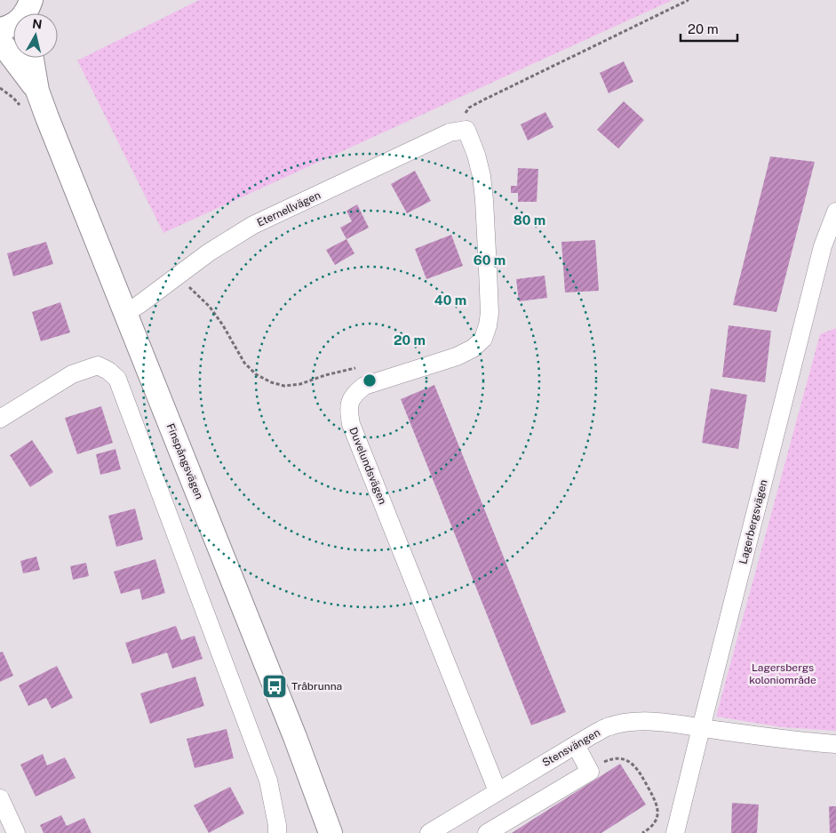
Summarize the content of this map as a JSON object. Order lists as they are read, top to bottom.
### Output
{
  "streets": {
    "main road": ["Finspångsvägen"],
    "street": [
      "Eternellvägen",
      "Duvelundsvägen",
      "Lagerbergsvägen",
      "Stensvängen"
    ]
  },
  "crossings": [
    ["Eternellvägen", "Finspångsvägen"],
    ["Eternellvägen", "Duvelundsvägen"],
    ["Duvelundsvägen", "Stensvängen"],
    ["Lagerbergsvägen", "Stensvängen"]
  ],
  "parks": ["Lagersbergs koloniområde"],
  "places": {
    "bus stop": ["Tråbrunna"]
  },
  "scale_bar": "20 m",
  "north": "top",
  "rings": [
    "80 m",
    "60 m",
    "40 m",
    "20 m"
  ]
}
